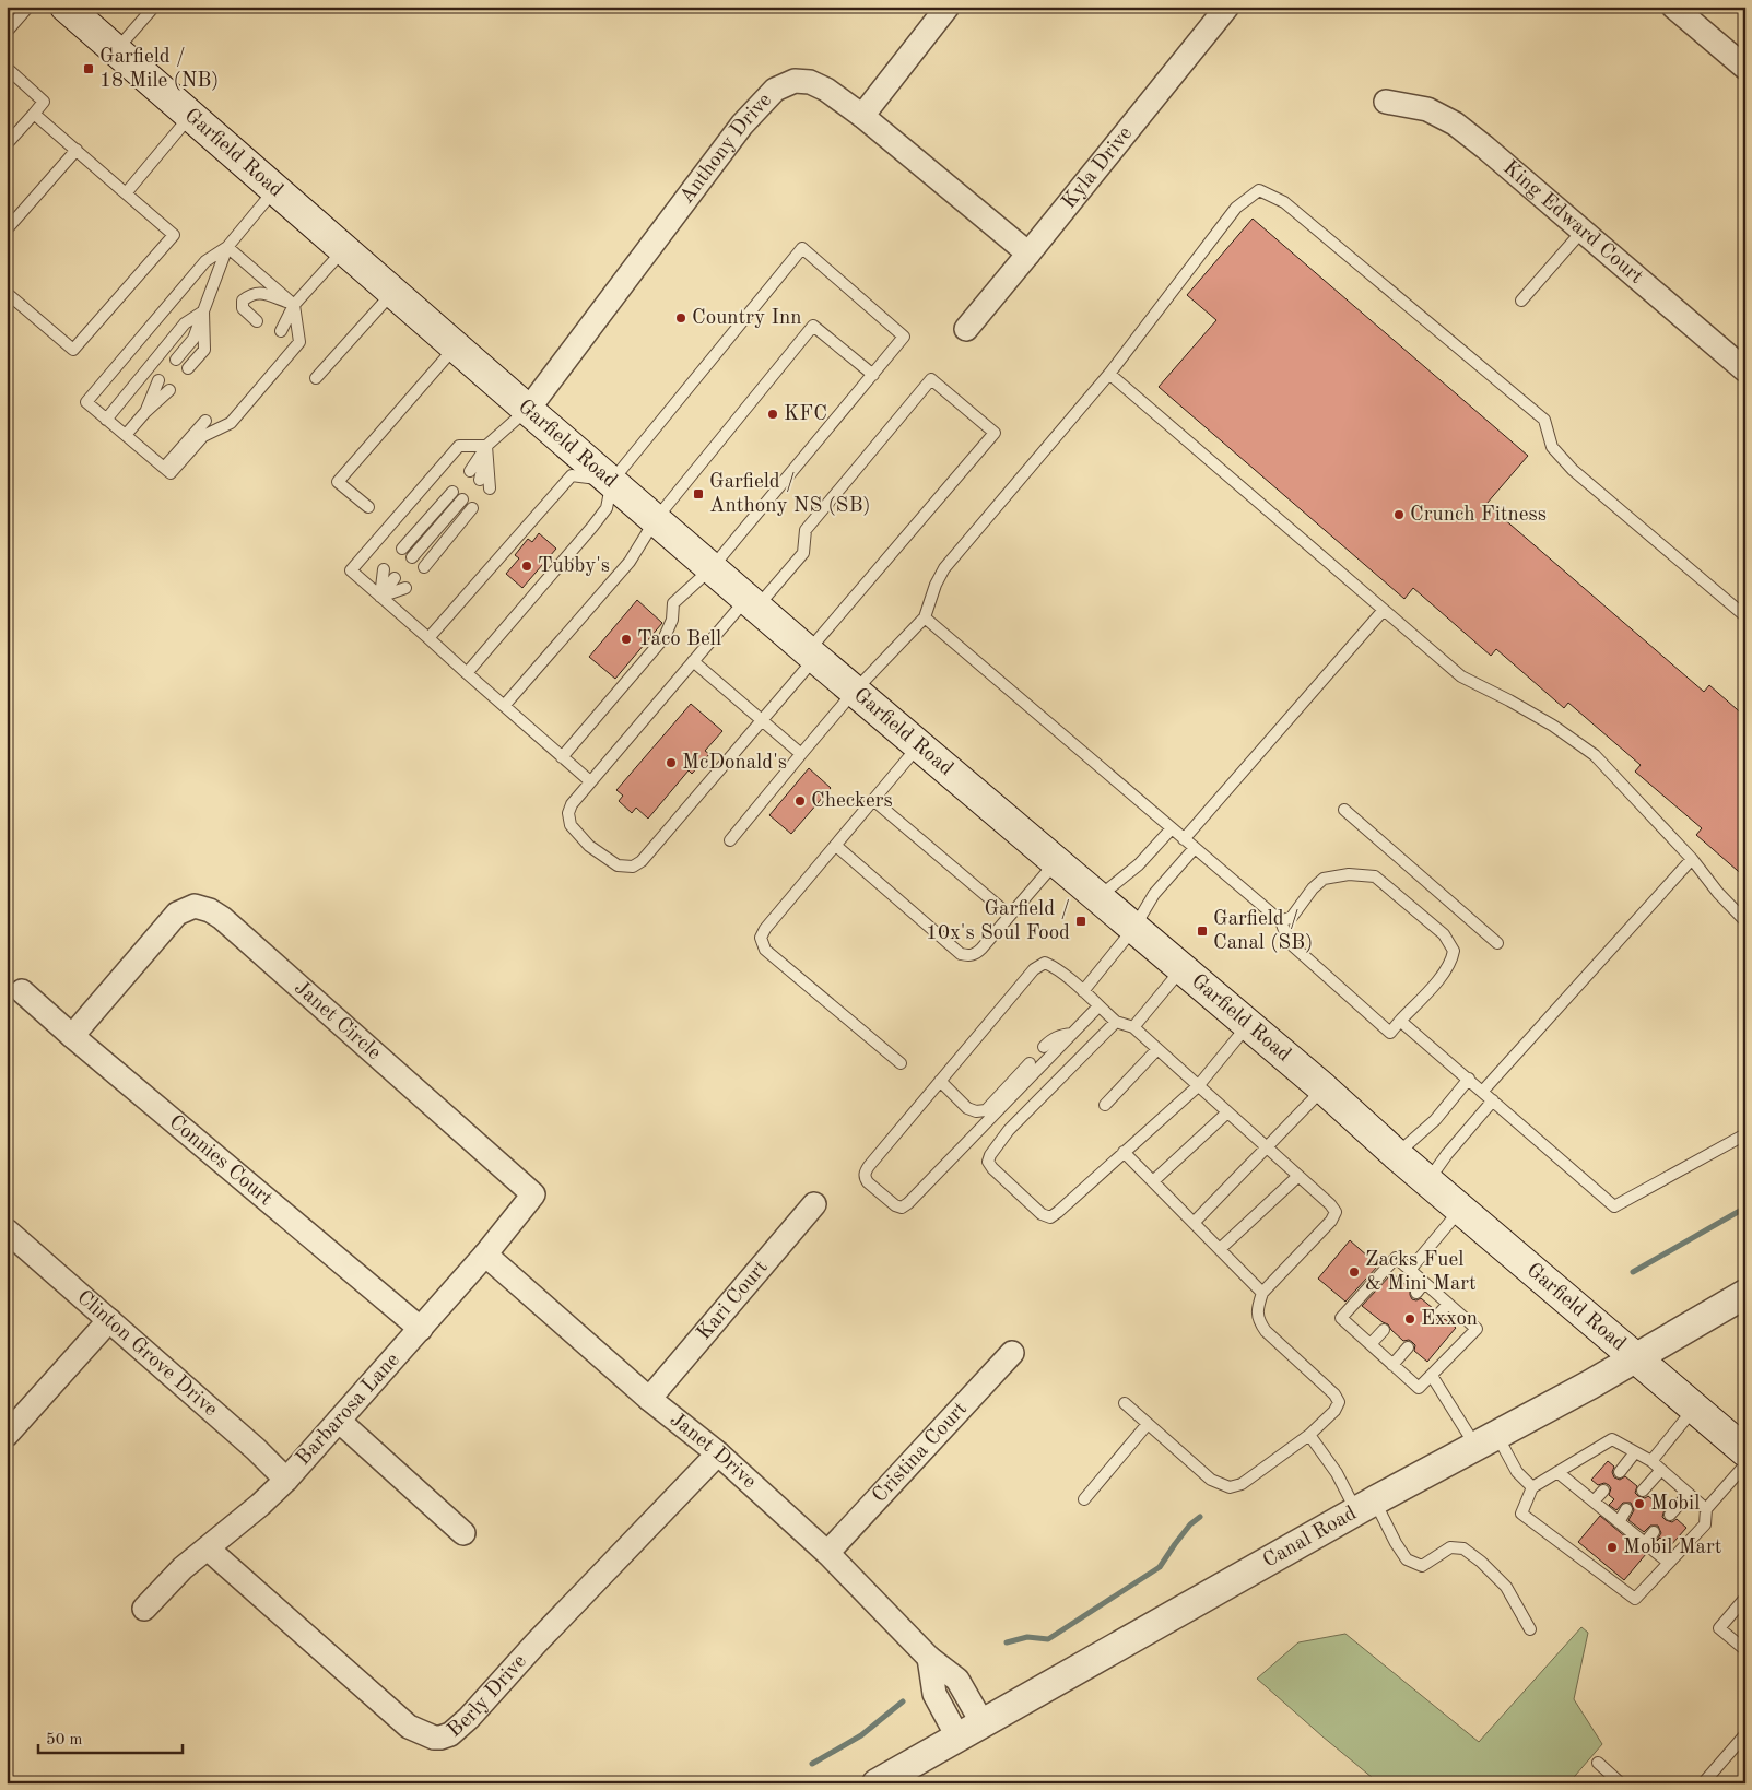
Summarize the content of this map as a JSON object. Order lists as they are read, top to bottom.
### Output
{
  "streets": {
    "main road": ["Garfield Road"],
    "street": [
      "Anthony Drive",
      "Kyla Drive",
      "King Edward Court",
      "Janet Circle",
      "Connies Court",
      "Kari Court",
      "Clinton Grove Drive",
      "Barbarosa Lane",
      "Janet Drive",
      "Cristina Court",
      "Canal Road",
      "Berly Drive"
    ]
  },
  "crossings": [
    ["Anthony Drive", "Garfield Road"],
    ["Anthony Drive", "Kyla Drive"],
    ["Garfield Road", "Canal Road"],
    ["Janet Circle", "Connies Court"],
    ["Janet Circle", "Barbarosa Lane"],
    ["Connies Court", "Barbarosa Lane"],
    ["Kari Court", "Janet Drive"],
    ["Clinton Grove Drive", "Barbarosa Lane"],
    ["Barbarosa Lane", "Janet Drive"],
    ["Barbarosa Lane", "Berly Drive"],
    ["Janet Drive", "Cristina Court"],
    ["Janet Drive", "Canal Road"],
    ["Janet Drive", "Berly Drive"]
  ],
  "places": {
    "transit": [
      "Garfield / 18 Mile (NB)",
      "Garfield / Anthony NS (SB)",
      "Garfield / 10x's Soul Food",
      "Garfield / Canal (SB)"
    ],
    "other": [
      "Country Inn",
      "KFC",
      "Crunch Fitness",
      "Tubby's",
      "Taco Bell",
      "McDonald's",
      "Checkers",
      "Zacks Fuel & Mini Mart",
      "Exxon",
      "Mobil",
      "Mobil Mart"
    ]
  },
  "scale_bar": "50 m"
}
